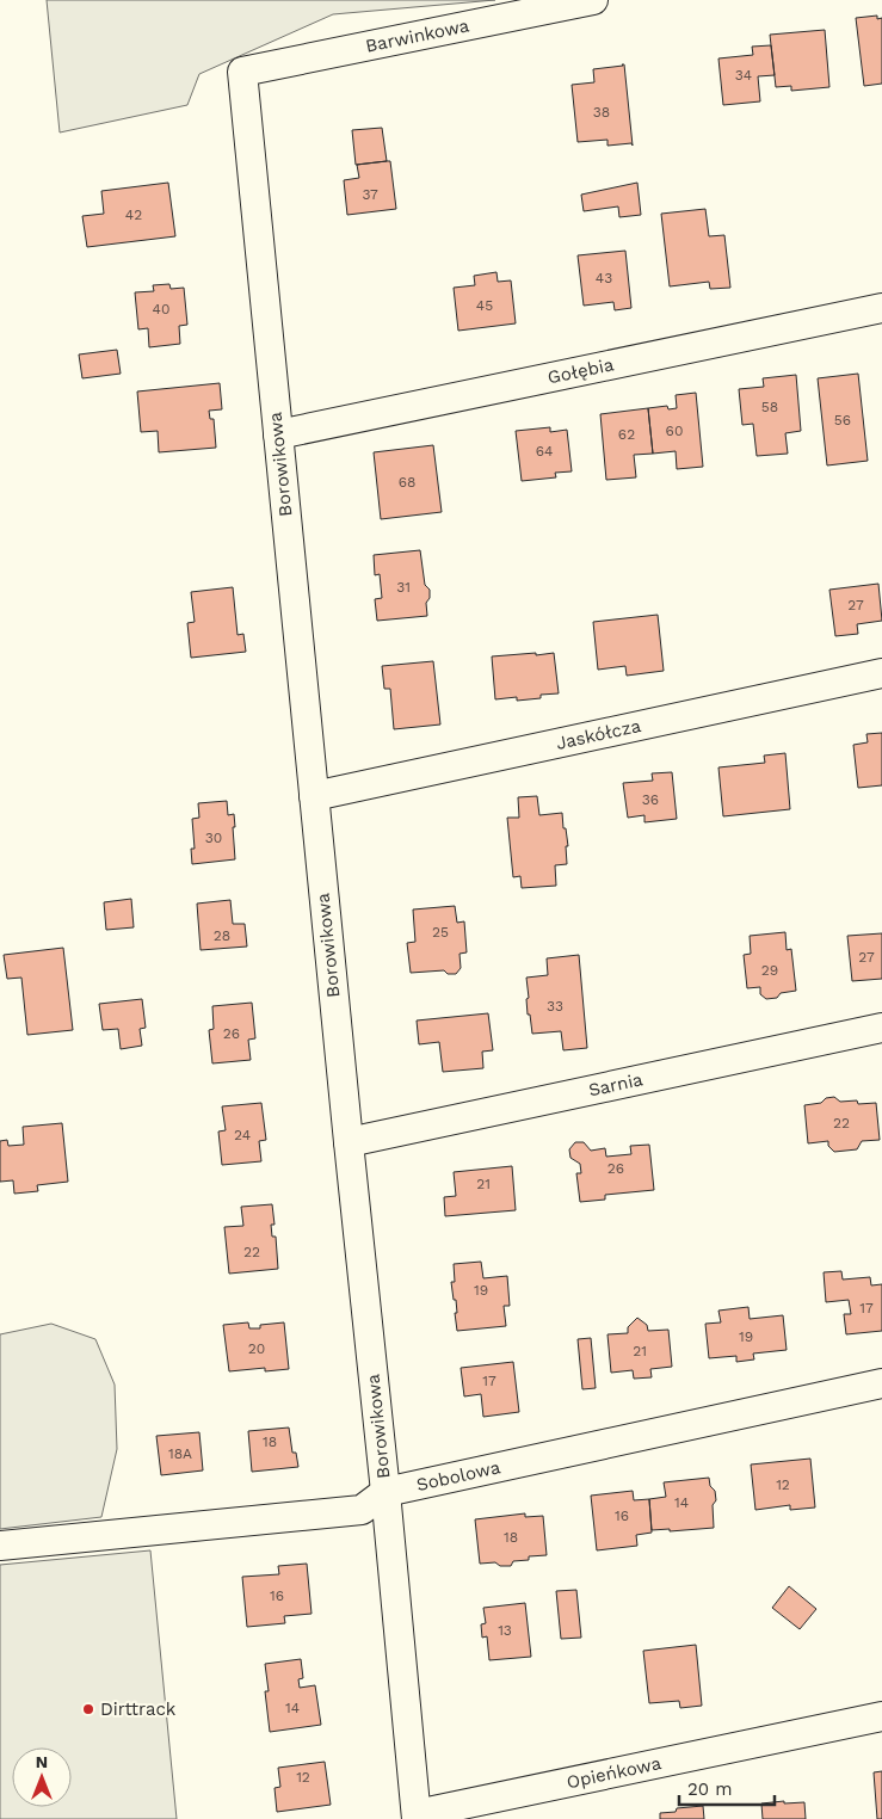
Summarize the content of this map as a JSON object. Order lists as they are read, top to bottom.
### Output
{
  "streets": {
    "street": [
      "Barwinkowa",
      "Gołębia",
      "Borowikowa",
      "Jaskółcza",
      "Sarnia",
      "Sobolowa",
      "Opieńkowa"
    ]
  },
  "crossings": [
    ["Barwinkowa", "Borowikowa"],
    ["Gołębia", "Borowikowa"],
    ["Borowikowa", "Jaskółcza"],
    ["Borowikowa", "Sarnia"],
    ["Borowikowa", "Sobolowa"],
    ["Borowikowa", "Opieńkowa"]
  ],
  "places": ["Dirttrack"],
  "house_numbers": [
    "34",
    "38",
    "37",
    "42",
    "43",
    "45",
    "40",
    "58",
    "56",
    "60",
    "62",
    "64",
    "68",
    "31",
    "27",
    "36",
    "30",
    "25",
    "28",
    "27",
    "29",
    "33",
    "26",
    "22",
    "24",
    "26",
    "21",
    "22",
    "19",
    "17",
    "19",
    "20",
    "21",
    "17",
    "18",
    "18A",
    "12",
    "14",
    "16",
    "18",
    "16",
    "13",
    "14",
    "12"
  ],
  "scale_bar": "20 m",
  "north": "top"
}
